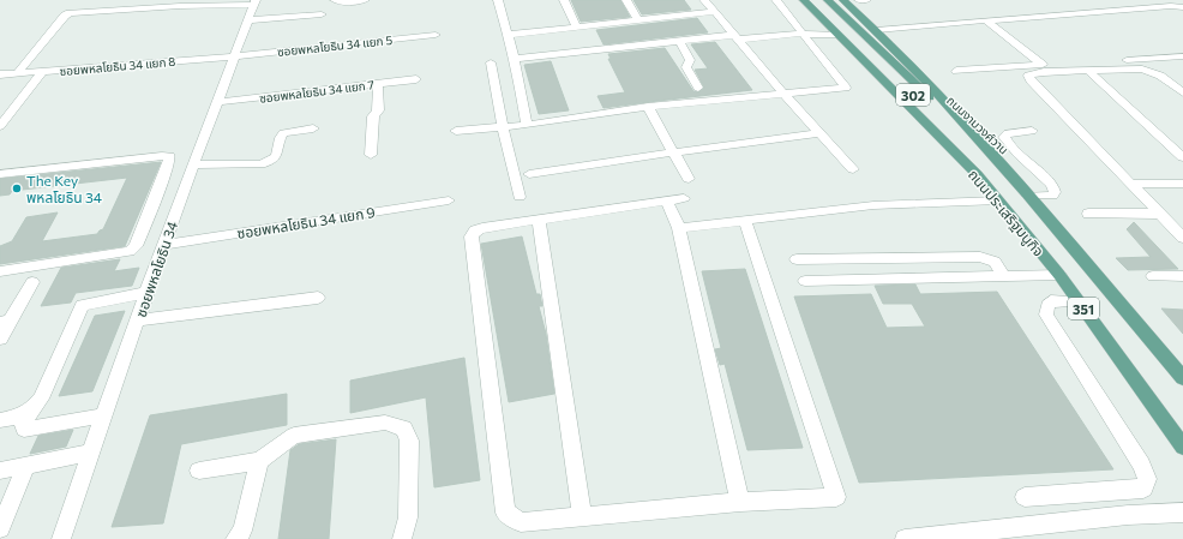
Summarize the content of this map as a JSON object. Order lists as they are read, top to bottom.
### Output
{
  "streets": {
    "main road": [
      "302",
      "ถนนงามวงศ์วาน",
      "ถนนประเสริฐมนูกิจ",
      "351"
    ],
    "street": [
      "ซอยพหลโยธิน 34 แยก 5",
      "ซอยพหลโยธิน 34 แยก 8",
      "ซอยพหลโยธิน 34 แยก 7",
      "ซอยพหลโยธิน 34 แยก 9",
      "ซอยพหลโยธิน 34"
    ]
  },
  "crossings": [
    ["ซอยพหลโยธิน 34 แยก 5", "ซอยพหลโยธิน 34 แยก 8"],
    ["ซอยพหลโยธิน 34 แยก 5", "ซอยพหลโยธิน 34"],
    ["ซอยพหลโยธิน 34 แยก 8", "ซอยพหลโยธิน 34"],
    ["ซอยพหลโยธิน 34 แยก 7", "ซอยพหลโยธิน 34"],
    ["ถนนงามวงศ์วาน", "ถนนประเสริฐมนูกิจ"],
    ["ซอยพหลโยธิน 34 แยก 9", "ซอยพหลโยธิน 34"]
  ],
  "places": ["The Key พหลโยธิน 34"]
}
